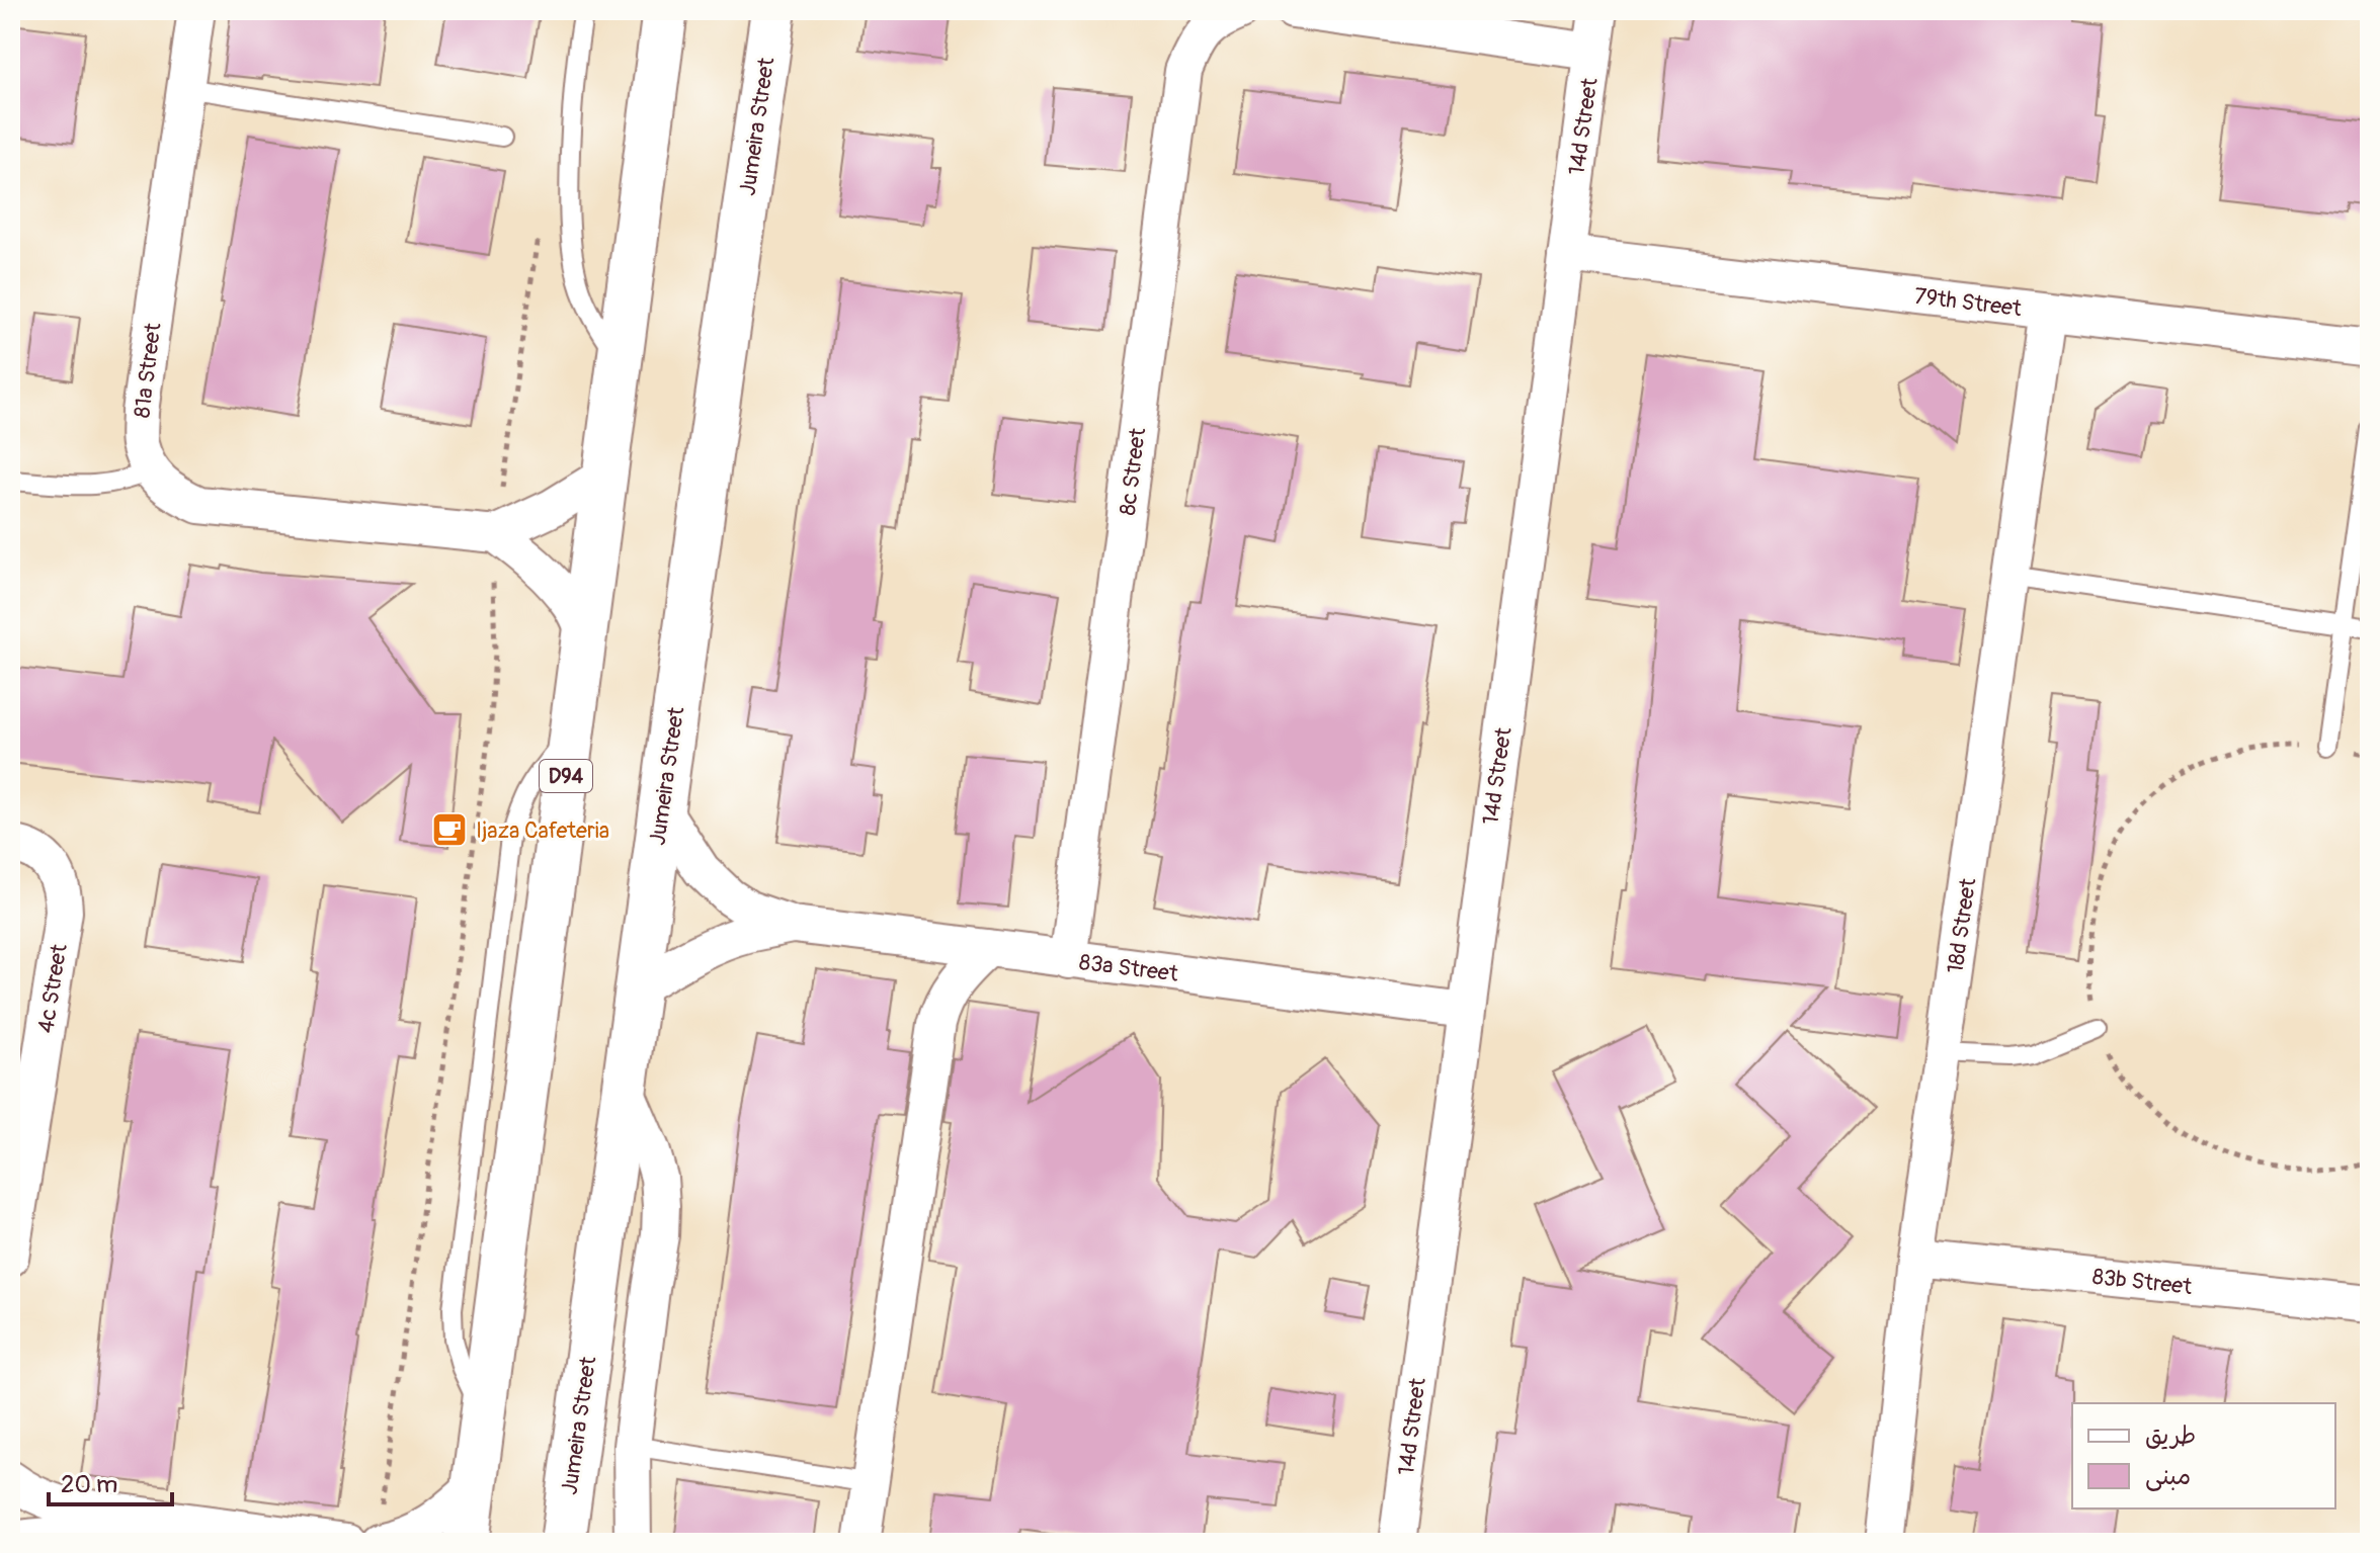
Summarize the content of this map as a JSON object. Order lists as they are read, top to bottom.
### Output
{
  "streets": {
    "main road": ["Jumeira Street", "D94"],
    "street": [
      "14d Street",
      "79th Street",
      "81a Street",
      "8c Street",
      "18d Street",
      "83a Street",
      "4c Street",
      "83b Street"
    ]
  },
  "crossings": [
    ["Jumeira Street", "83a Street"],
    ["14d Street", "79th Street"],
    ["14d Street", "83a Street"],
    ["79th Street", "18d Street"],
    ["8c Street", "83a Street"],
    ["18d Street", "83b Street"]
  ],
  "places": {
    "cafe": ["Ijaza Cafeteria"]
  },
  "legend": ["طريق", "مبنى"],
  "scale_bar": "20 m"
}
